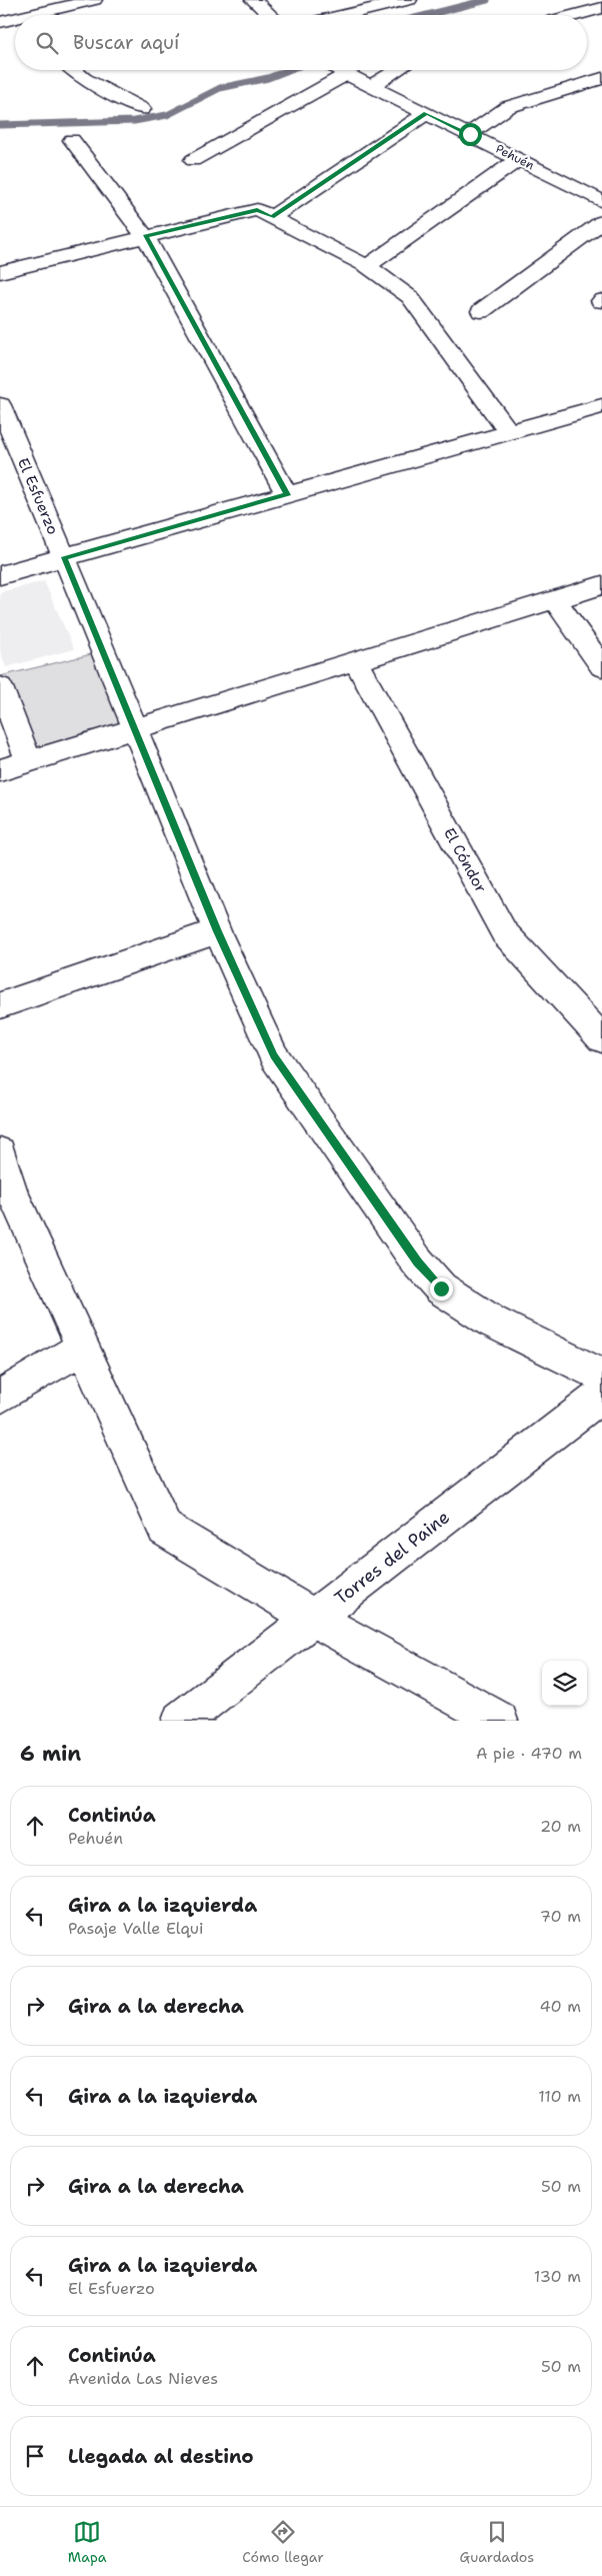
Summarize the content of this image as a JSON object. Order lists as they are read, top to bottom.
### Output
{
  "streets": {
    "street": [
      "Pehuén",
      "El Esfuerzo",
      "El Cóndor",
      "Torres del Paine"
    ]
  },
  "page": {
    "search": "Buscar aquí",
    "heading": ["6 min", "A pie · 470 m"],
    "list": [
      ["Continúa", "Pehuén", "20 m"],
      ["Gira a la izquierda", "Pasaje Valle Elqui", "70 m"],
      ["Gira a la derecha", "40 m"],
      ["Gira a la izquierda", "110 m"],
      ["Gira a la derecha", "50 m"],
      ["Gira a la izquierda", "El Esfuerzo", "130 m"],
      ["Continúa", "Avenida Las Nieves", "50 m"],
      "Llegada al destino"
    ],
    "nav": ["Mapa", "Cómo llegar", "Guardados"]
  }
}
